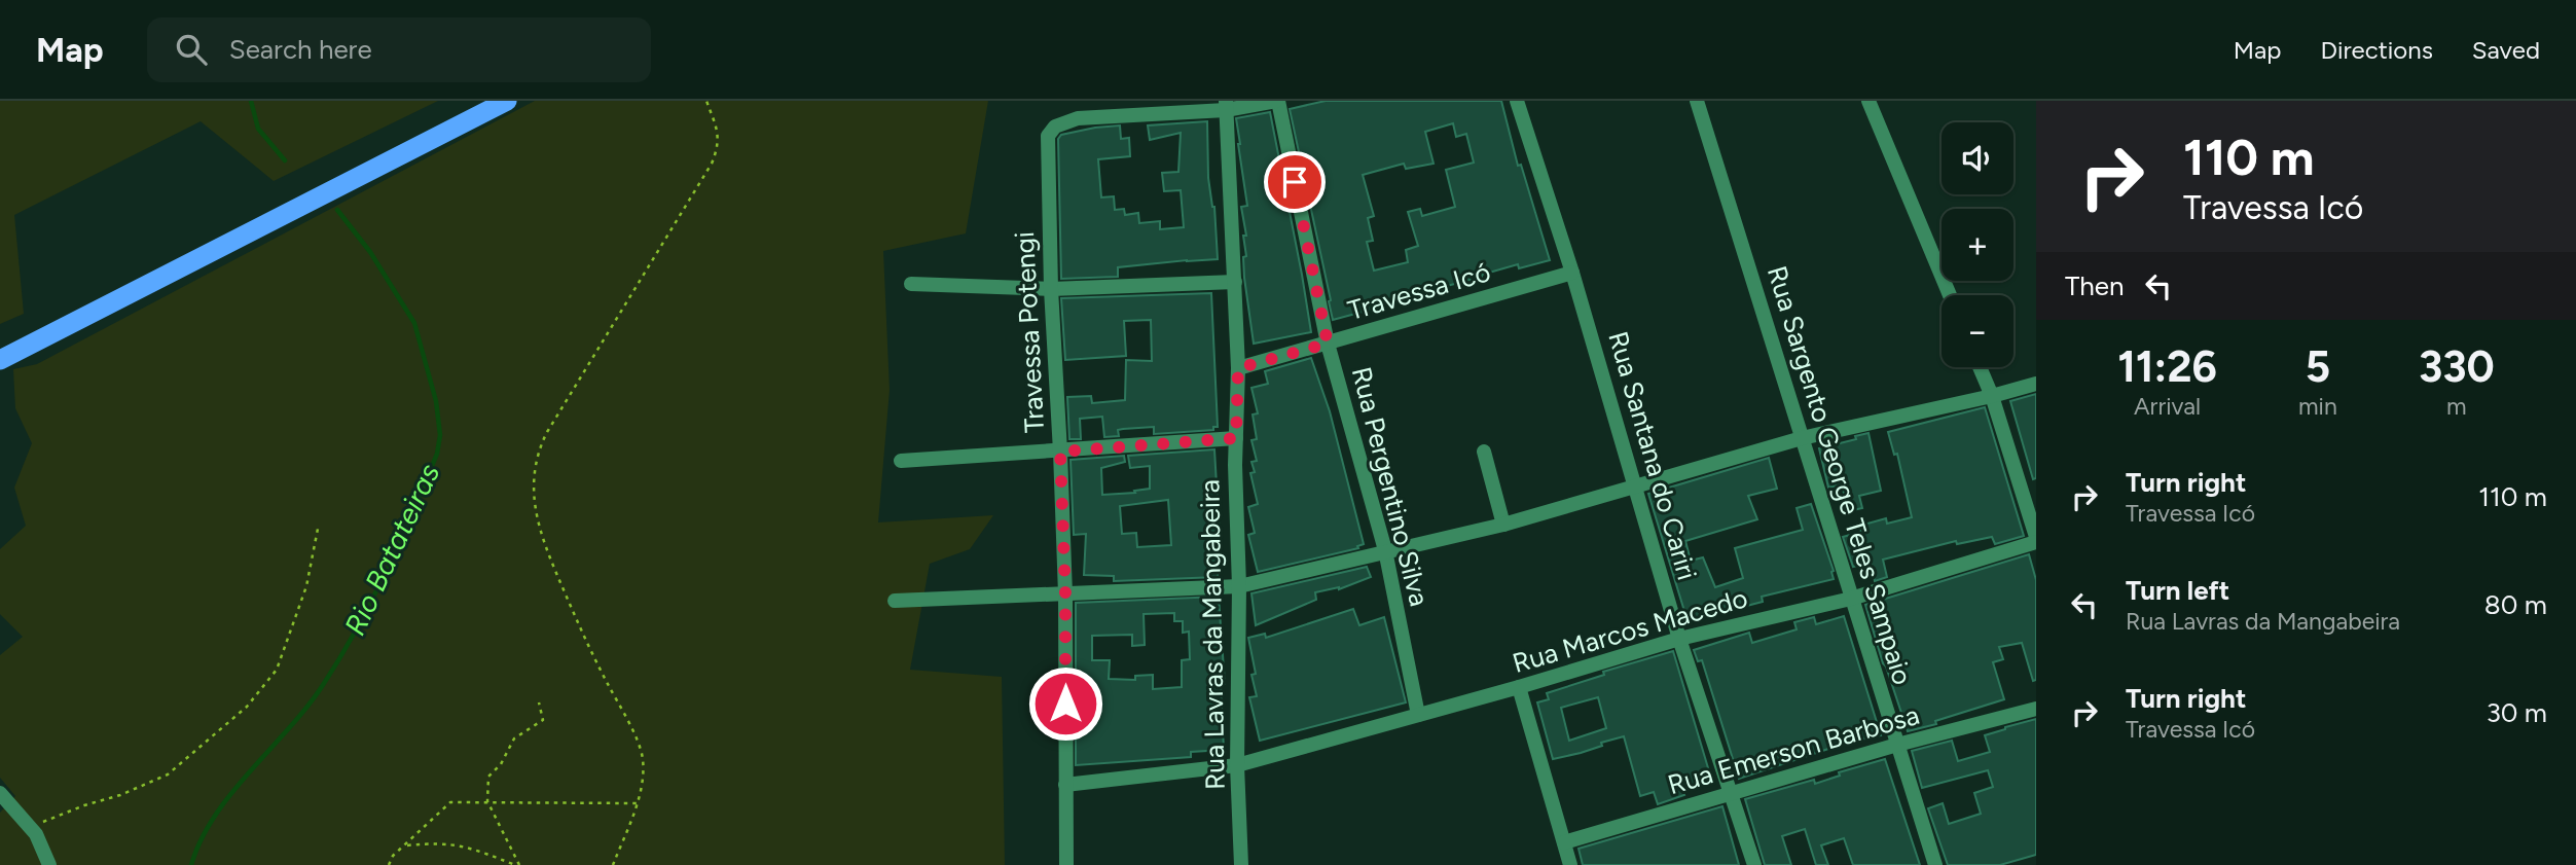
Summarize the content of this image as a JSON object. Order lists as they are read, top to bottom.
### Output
{
  "streets": {
    "street": [
      "Travessa Icó",
      "Travessa Potengi",
      "Rua Santana do Cariri",
      "Rua Sargento George Teles Sampaio",
      "Rua Pergentino Silva",
      "Rua Marcos Macedo",
      "Rua Lavras da Mangabeira",
      "Rua Emerson Barbosa"
    ]
  },
  "crossings": [
    ["Travessa Icó", "Rua Santana do Cariri"],
    ["Travessa Icó", "Rua Pergentino Silva"],
    ["Travessa Icó", "Rua Lavras da Mangabeira"],
    ["Travessa Potengi", "Rua Marcos Macedo"],
    ["Travessa Potengi", "Rua Lavras da Mangabeira"],
    ["Rua Santana do Cariri", "Rua Marcos Macedo"],
    ["Rua Santana do Cariri", "Rua Emerson Barbosa"],
    ["Rua Sargento George Teles Sampaio", "Rua Marcos Macedo"],
    ["Rua Sargento George Teles Sampaio", "Rua Emerson Barbosa"],
    ["Rua Pergentino Silva", "Rua Marcos Macedo"],
    ["Rua Marcos Macedo", "Rua Lavras da Mangabeira"]
  ],
  "water": ["Rio Batateiras"],
  "page": {
    "header": "Map",
    "search": "Search here",
    "nav": ["Map", "Directions", "Saved"],
    "turn": ["110 m", "Travessa Icó"],
    "map_buttons": ["+", "−"],
    "then": "Then",
    "eta": [
      "11:26",
      "Arrival",
      "5",
      "min",
      "330",
      "m"
    ],
    "list": [
      {
        "name": "Turn right",
        "note": "Travessa Icó",
        "value": "110 m"
      },
      {
        "name": "Turn left",
        "note": "Rua Lavras da Mangabeira",
        "value": "80 m"
      },
      {
        "name": "Turn right",
        "note": "Travessa Icó",
        "value": "30 m"
      }
    ]
  }
}
